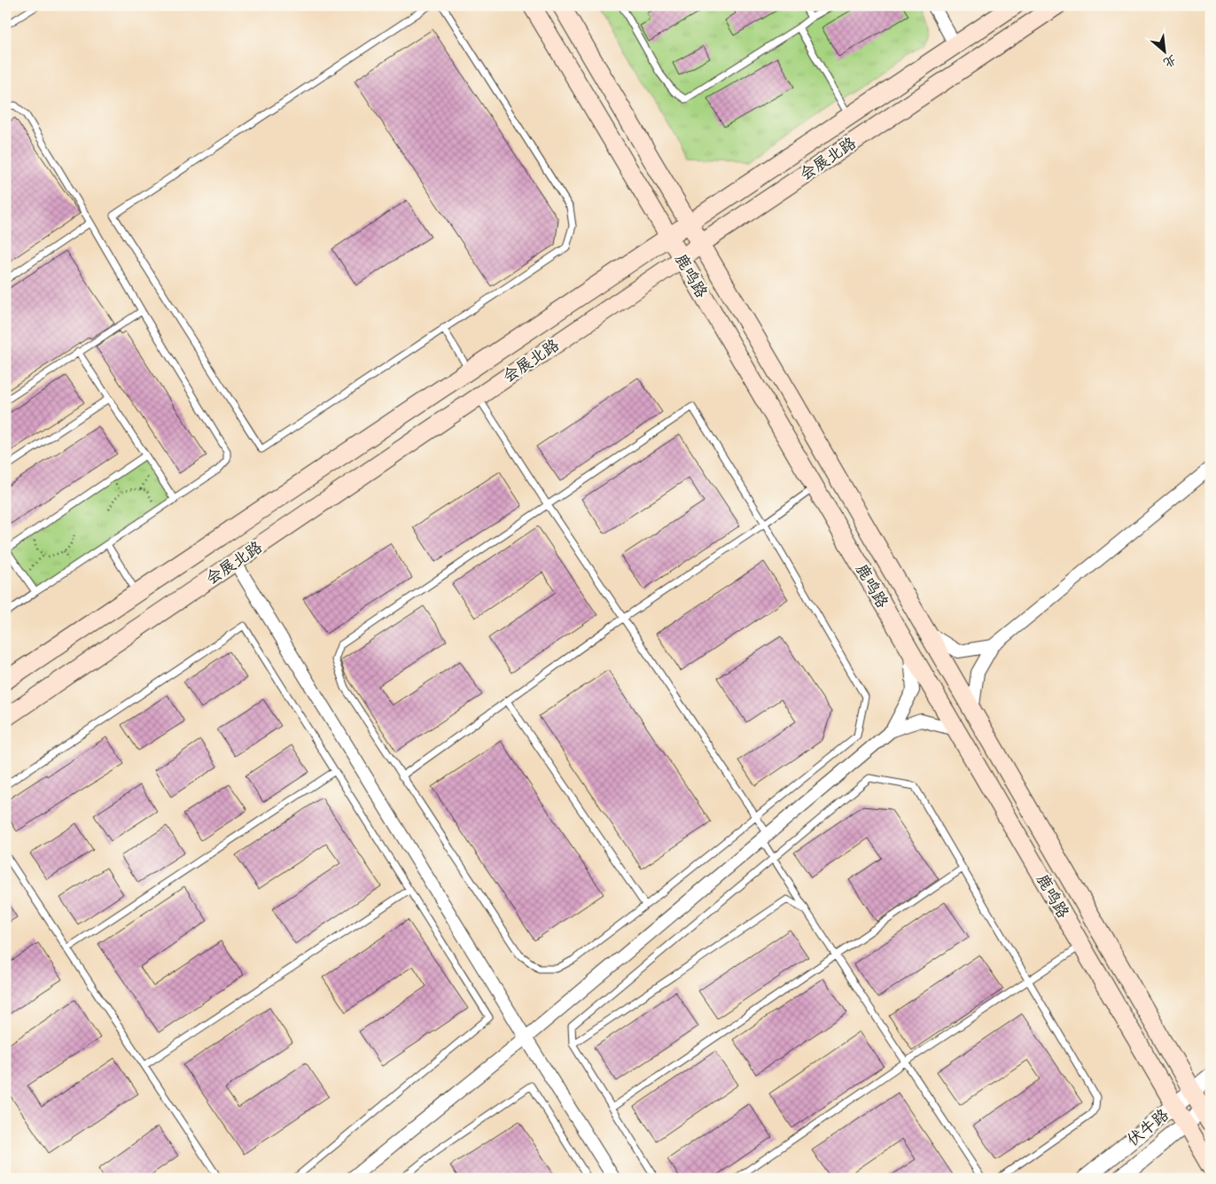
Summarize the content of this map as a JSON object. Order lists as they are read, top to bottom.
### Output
{
  "streets": {
    "main road": ["会展北路", "鹿鸣路"],
    "street": ["伏牛路"]
  },
  "crossings": [
    ["会展北路", "鹿鸣路"],
    ["鹿鸣路", "伏牛路"]
  ],
  "north": "bottom right"
}
